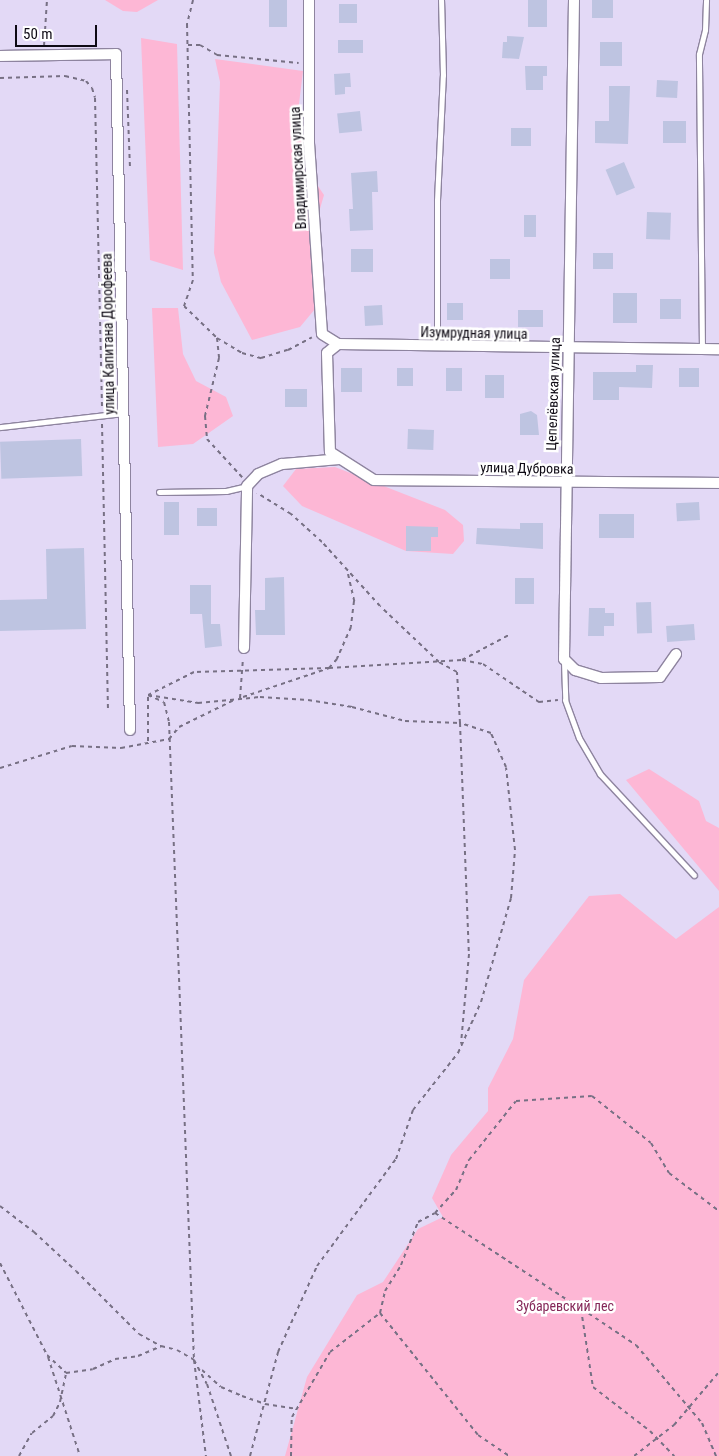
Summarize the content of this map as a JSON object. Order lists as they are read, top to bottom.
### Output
{
  "streets": {
    "street": [
      "Владимирская улица",
      "Изумрудная улица",
      "улица Капитана Дорофеева",
      "Цепелёвская улица",
      "улица Дубровка"
    ]
  },
  "crossings": [
    ["Изумрудная улица", "Цепелёвская улица"],
    ["Изумрудная улица", "улица Дубровка"],
    ["Цепелёвская улица", "улица Дубровка"]
  ],
  "parks": ["Зубаревский лес"],
  "scale_bar": "50 m"
}
